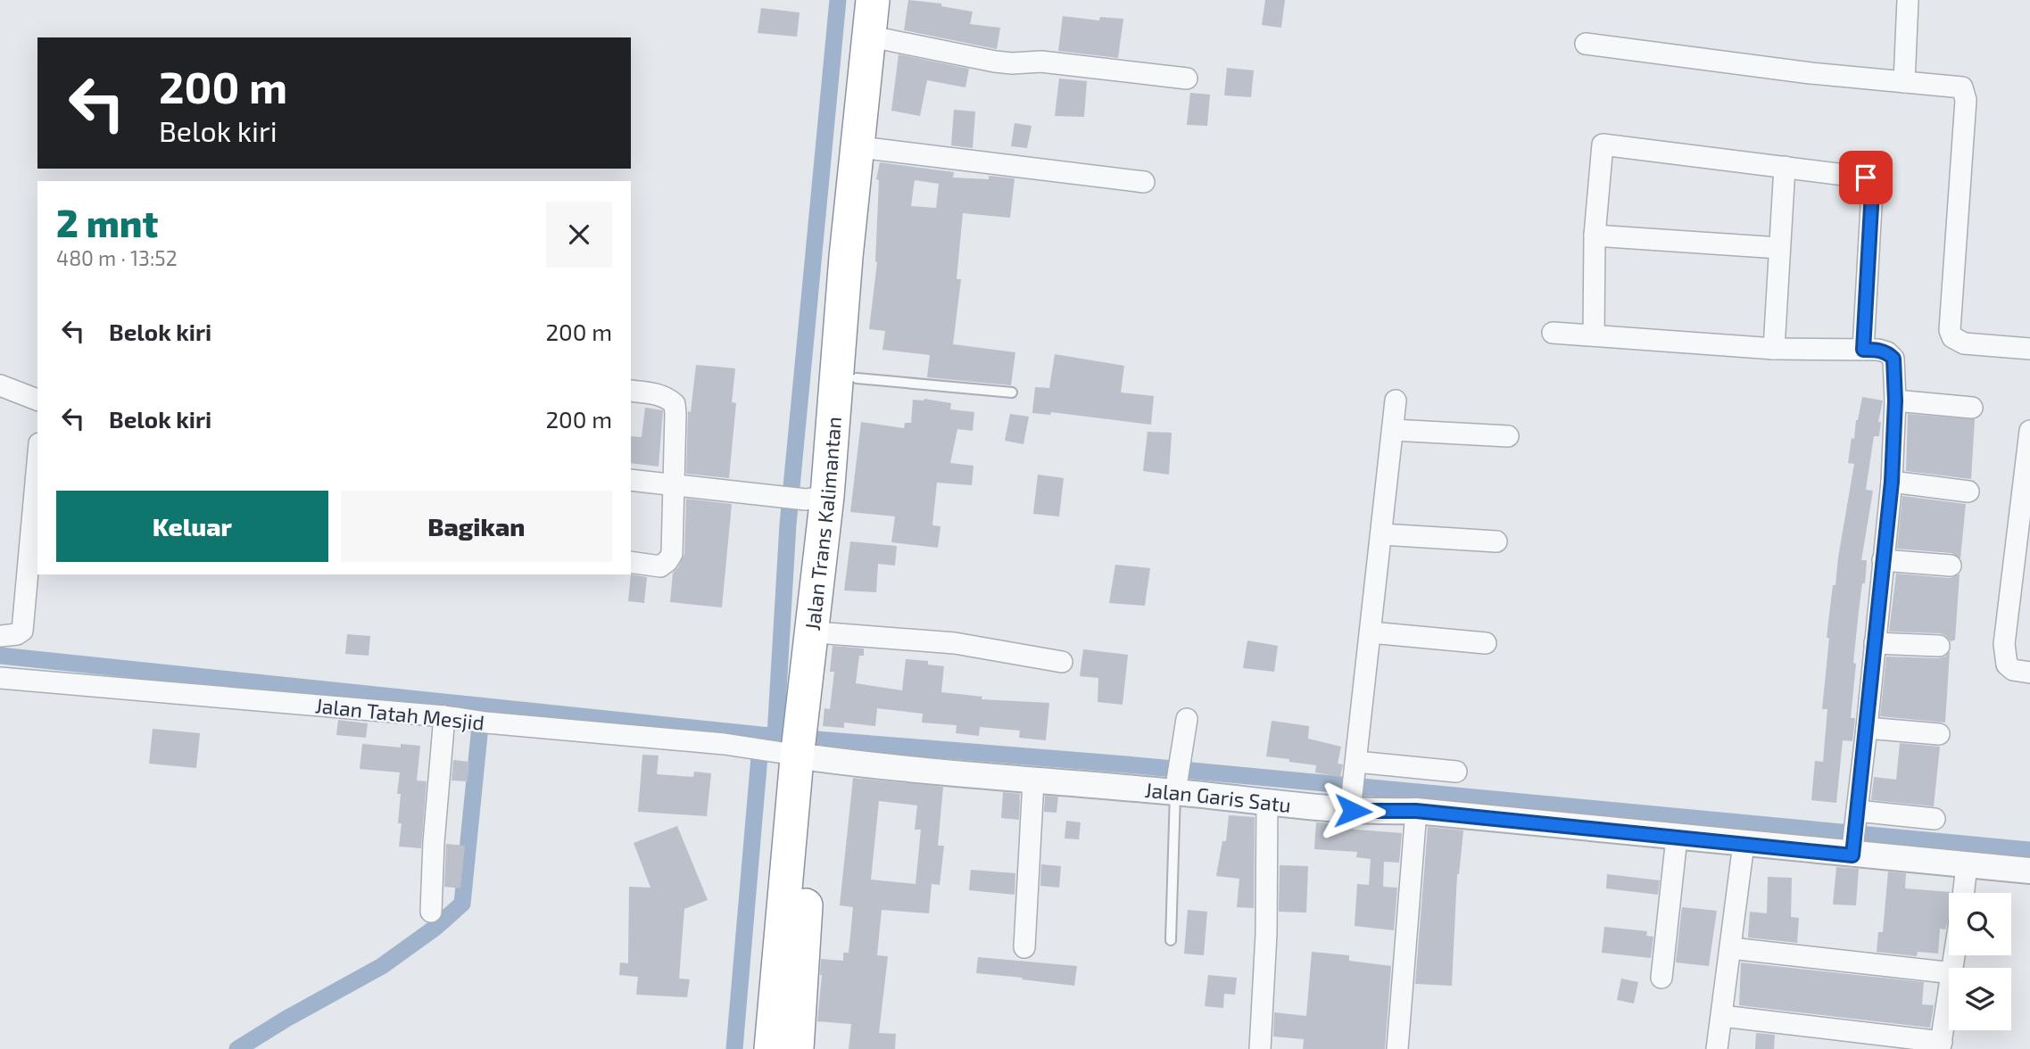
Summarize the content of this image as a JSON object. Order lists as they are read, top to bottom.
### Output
{
  "streets": {
    "highway": ["Jalan Trans Kalimantan"],
    "street": ["Jalan Tatah Mesjid", "Jalan Garis Satu"]
  },
  "crossings": [
    ["Jalan Trans Kalimantan", "Jalan Tatah Mesjid"],
    ["Jalan Trans Kalimantan", "Jalan Garis Satu"],
    ["Jalan Tatah Mesjid", "Jalan Garis Satu"]
  ],
  "page": {
    "turn": ["200 m", "Belok kiri"],
    "heading": ["2 mnt", "480 m · 13:52"],
    "list": [
      {
        "name": "Belok kiri",
        "value": "200 m"
      },
      {
        "name": "Belok kiri",
        "value": "200 m"
      }
    ],
    "buttons": ["Keluar", "Bagikan"]
  }
}
